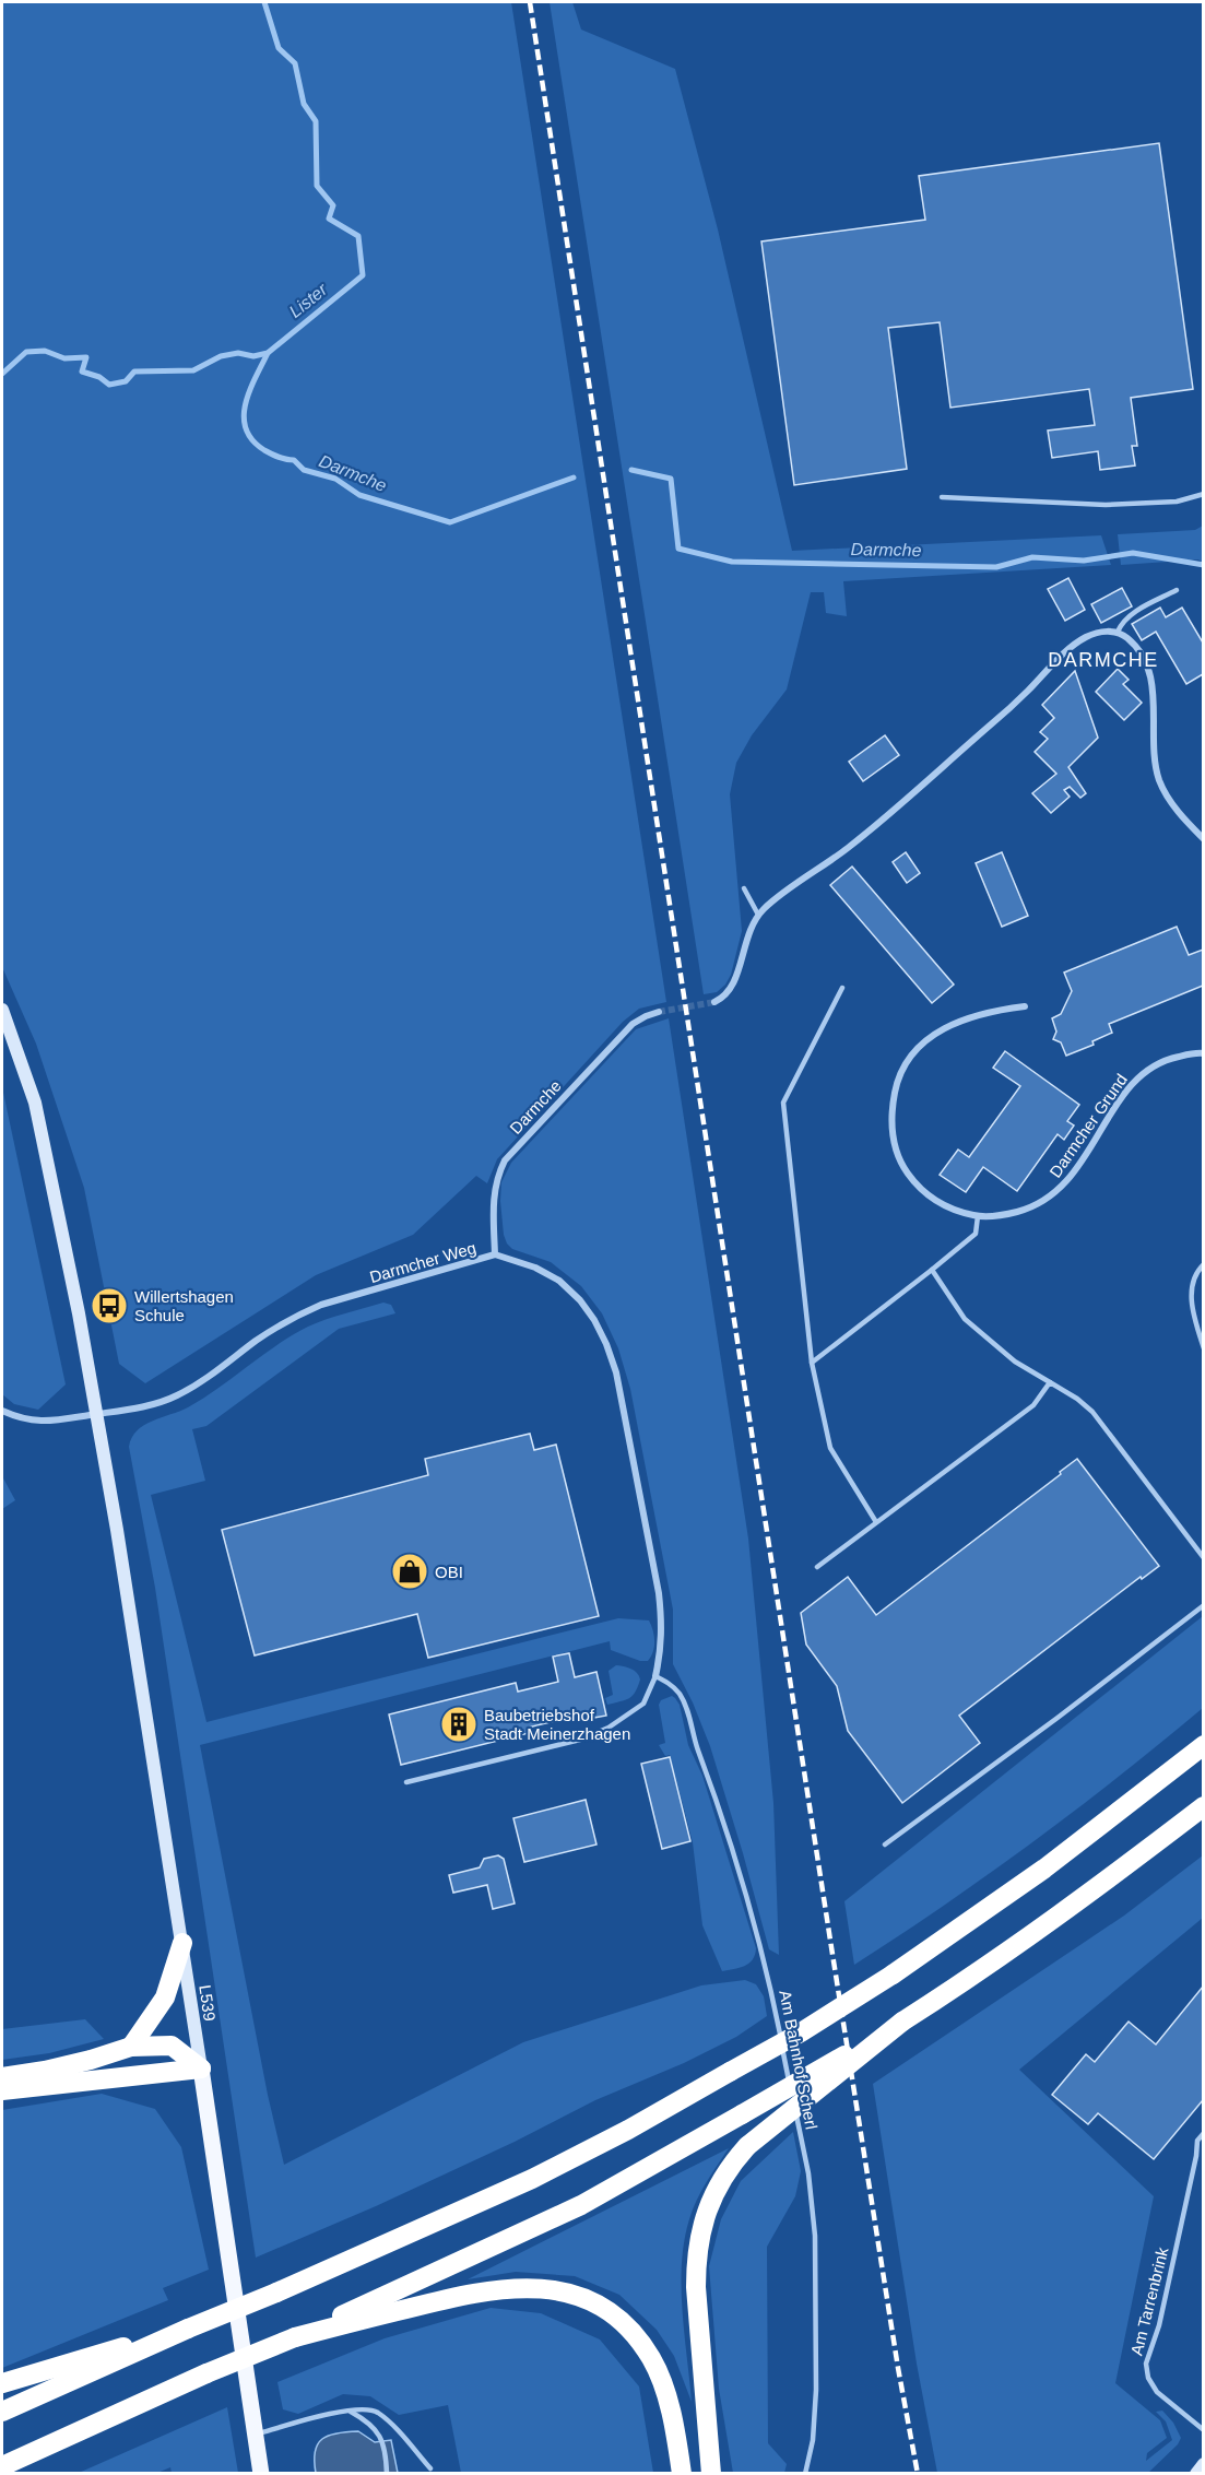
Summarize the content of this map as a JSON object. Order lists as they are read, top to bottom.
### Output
{
  "streets": {
    "main road": ["L539"],
    "street": ["Darmche", "Darmcher Grund", "Darmcher Weg"],
    "lane": ["Am Bahnhof Scherl", "Am Tarrenbrink"]
  },
  "crossings": [
    ["Darmche", "Darmcher Weg"],
    ["Darmcher Weg", "L539"],
    ["Darmcher Weg", "Am Bahnhof Scherl"]
  ],
  "districts": ["DARMCHE"],
  "water": ["Lister", "Darmche"],
  "places": {
    "bus stop": ["Willertshagen Schule"],
    "shop": ["OBI"],
    "building": ["Baubetriebshof Stadt Meinerzhagen"]
  }
}
